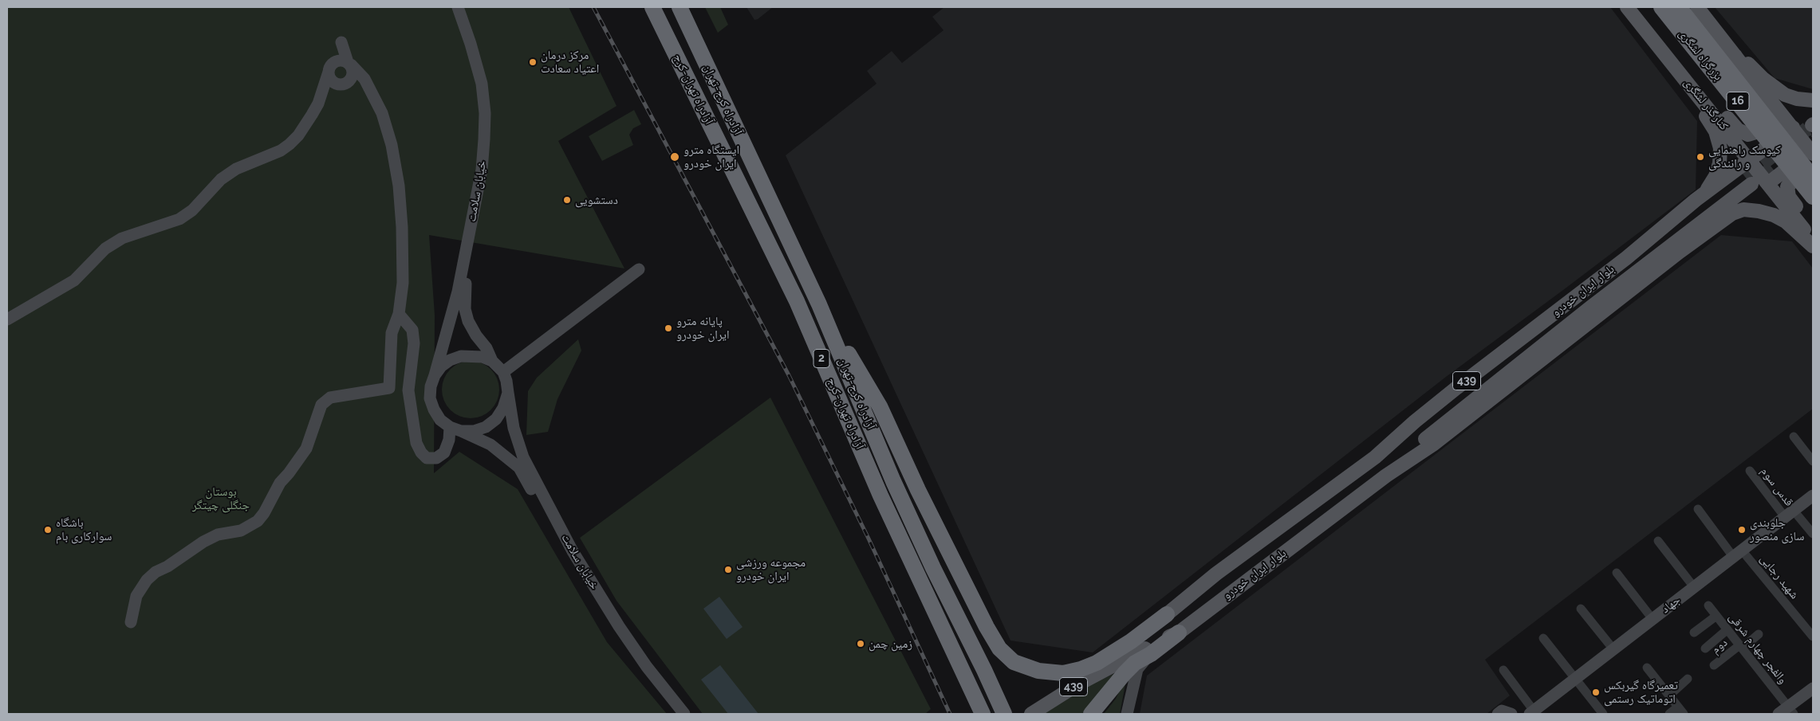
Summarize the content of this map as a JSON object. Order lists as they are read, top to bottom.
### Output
{
  "streets": {
    "highway": [
      "بزرگراه لشگری",
      "آزادراه تهران-کرج",
      "آزادراه کرج-تهران",
      "16",
      "2"
    ],
    "main road": ["کنارگذر لشگری", "بلوار ایران خودرو", "439"],
    "street": [
      "خیابان سلامت",
      "قدس سوم",
      "شهید رجایی",
      "جهاد",
      "دوم",
      "والفجر چهارم شرقی"
    ]
  },
  "crossings": [
    ["کنارگذر لشگری", "بلوار ایران خودرو"],
    ["قدس سوم", "جهاد"],
    ["شهید رجایی", "جهاد"],
    ["دوم", "والفجر چهارم شرقی"]
  ],
  "parks": ["بوستان جنگلی چیتگر"],
  "places": [
    "مرکز درمان اعتیاد سعادت",
    "ایستگاه مترو ایران خودرو",
    "کیوسک راهنمایی و رانندگی",
    "دستشویی",
    "پایانه مترو ایران خودرو",
    "باشگاه سوارکاری بام",
    "جلوبندی سازی منصور",
    "مجموعه ورزشی ایران خودرو",
    "زمین چمن",
    "تعمیرگاه گیربکس اتوماتیک رستمی"
  ]
}
